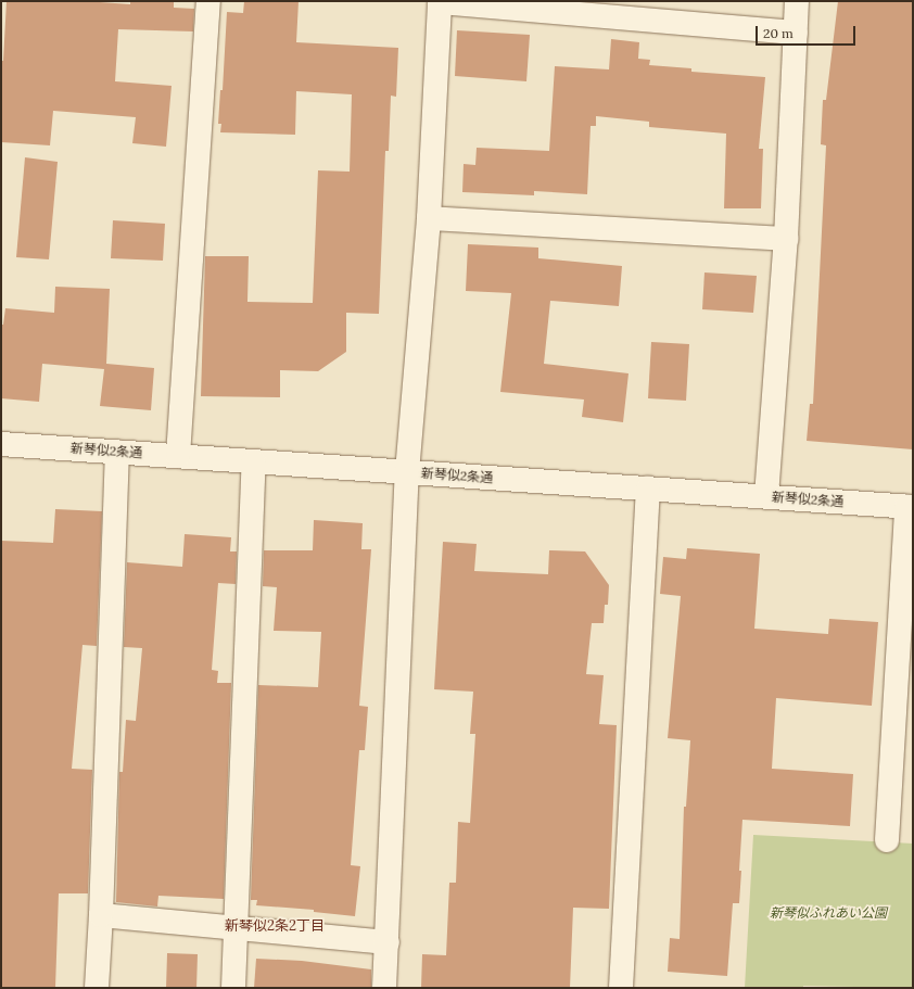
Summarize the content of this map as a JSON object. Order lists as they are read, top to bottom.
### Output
{
  "streets": {
    "street": ["新琴似2条通"]
  },
  "districts": ["新琴似2条2丁目"],
  "parks": ["新琴似ふれあい公園"],
  "scale_bar": "20 m"
}
